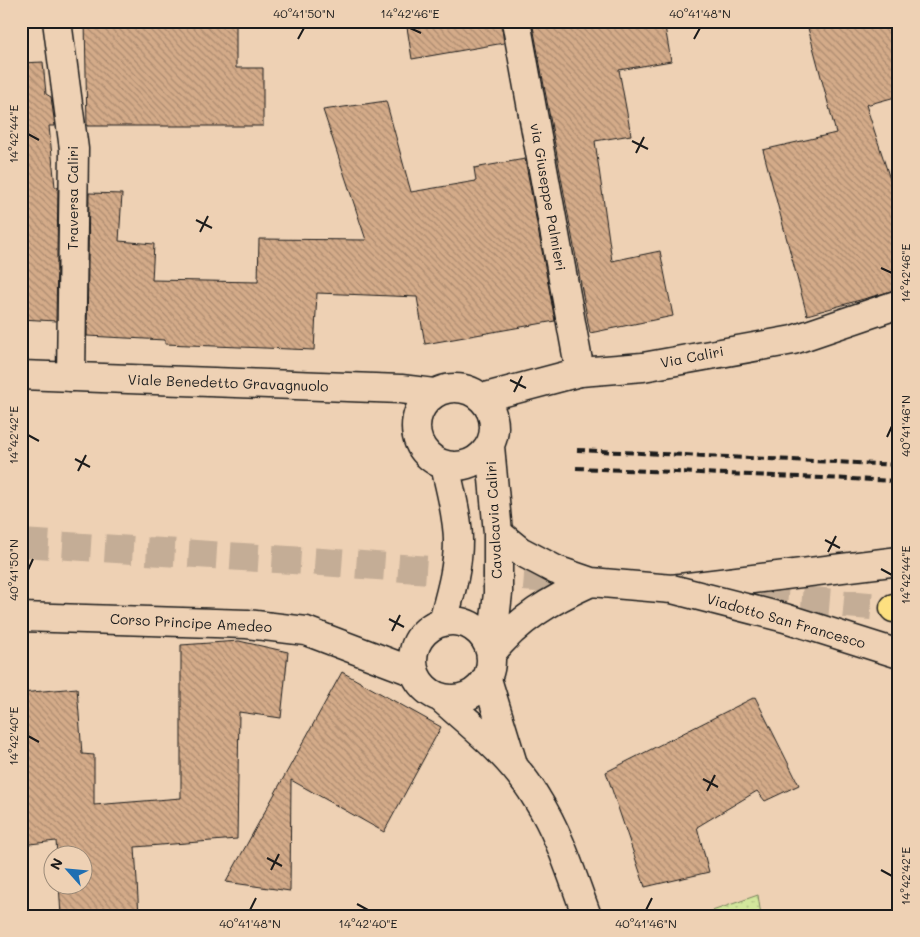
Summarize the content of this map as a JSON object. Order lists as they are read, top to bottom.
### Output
{
  "streets": {
    "main road": [
      "via Giuseppe Palmieri",
      "Traversa Caliri",
      "Via Caliri",
      "Viale Benedetto Gravagnuolo",
      "Cavalcavia Caliri",
      "Viadotto San Francesco",
      "Corso Principe Amedeo"
    ]
  },
  "crossings": [
    ["via Giuseppe Palmieri", "Via Caliri"],
    ["Traversa Caliri", "Viale Benedetto Gravagnuolo"],
    ["Via Caliri", "Viale Benedetto Gravagnuolo"],
    ["Via Caliri", "Cavalcavia Caliri"],
    ["Viale Benedetto Gravagnuolo", "Cavalcavia Caliri"],
    ["Cavalcavia Caliri", "Viadotto San Francesco"],
    ["Cavalcavia Caliri", "Corso Principe Amedeo"],
    ["Viadotto San Francesco", "Corso Principe Amedeo"]
  ],
  "north": "top left",
  "coordinates": [
    "40°41'50\"N",
    "14°42'46\"E",
    "40°41'48\"N",
    "14°42'44\"E",
    "40°41'46\"N",
    "14°42'42\"E",
    "14°42'40\"E"
  ]
}
